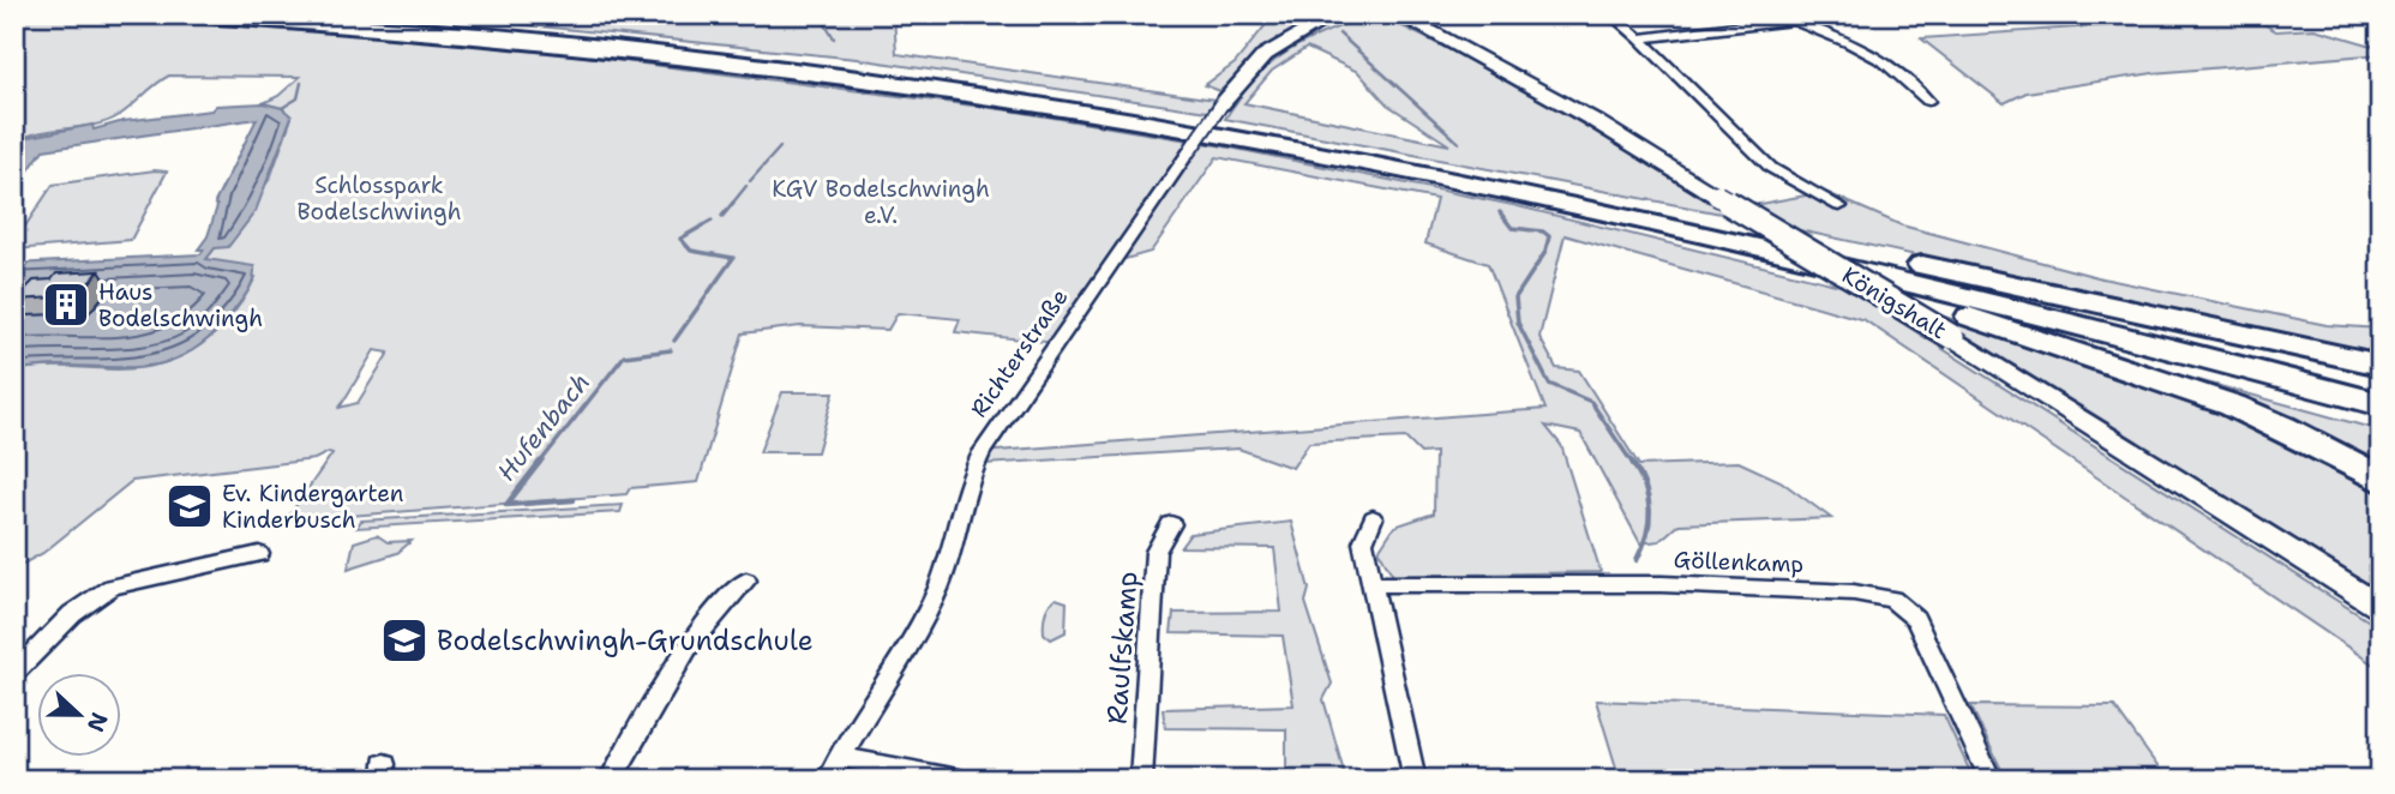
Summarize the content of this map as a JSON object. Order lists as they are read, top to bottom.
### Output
{
  "streets": {
    "main road": ["Königshalt"],
    "street": ["Richterstraße", "Göllenkamp", "Raulfskamp"]
  },
  "water": ["Hufenbach"],
  "parks": ["Schlosspark Bodelschwingh", "KGV Bodelschwingh e.V."],
  "places": {
    "building": ["Haus Bodelschwingh"],
    "school or university": ["Ev. Kindergarten Kinderbusch", "Bodelschwingh-Grundschule"]
  },
  "north": "right"
}
